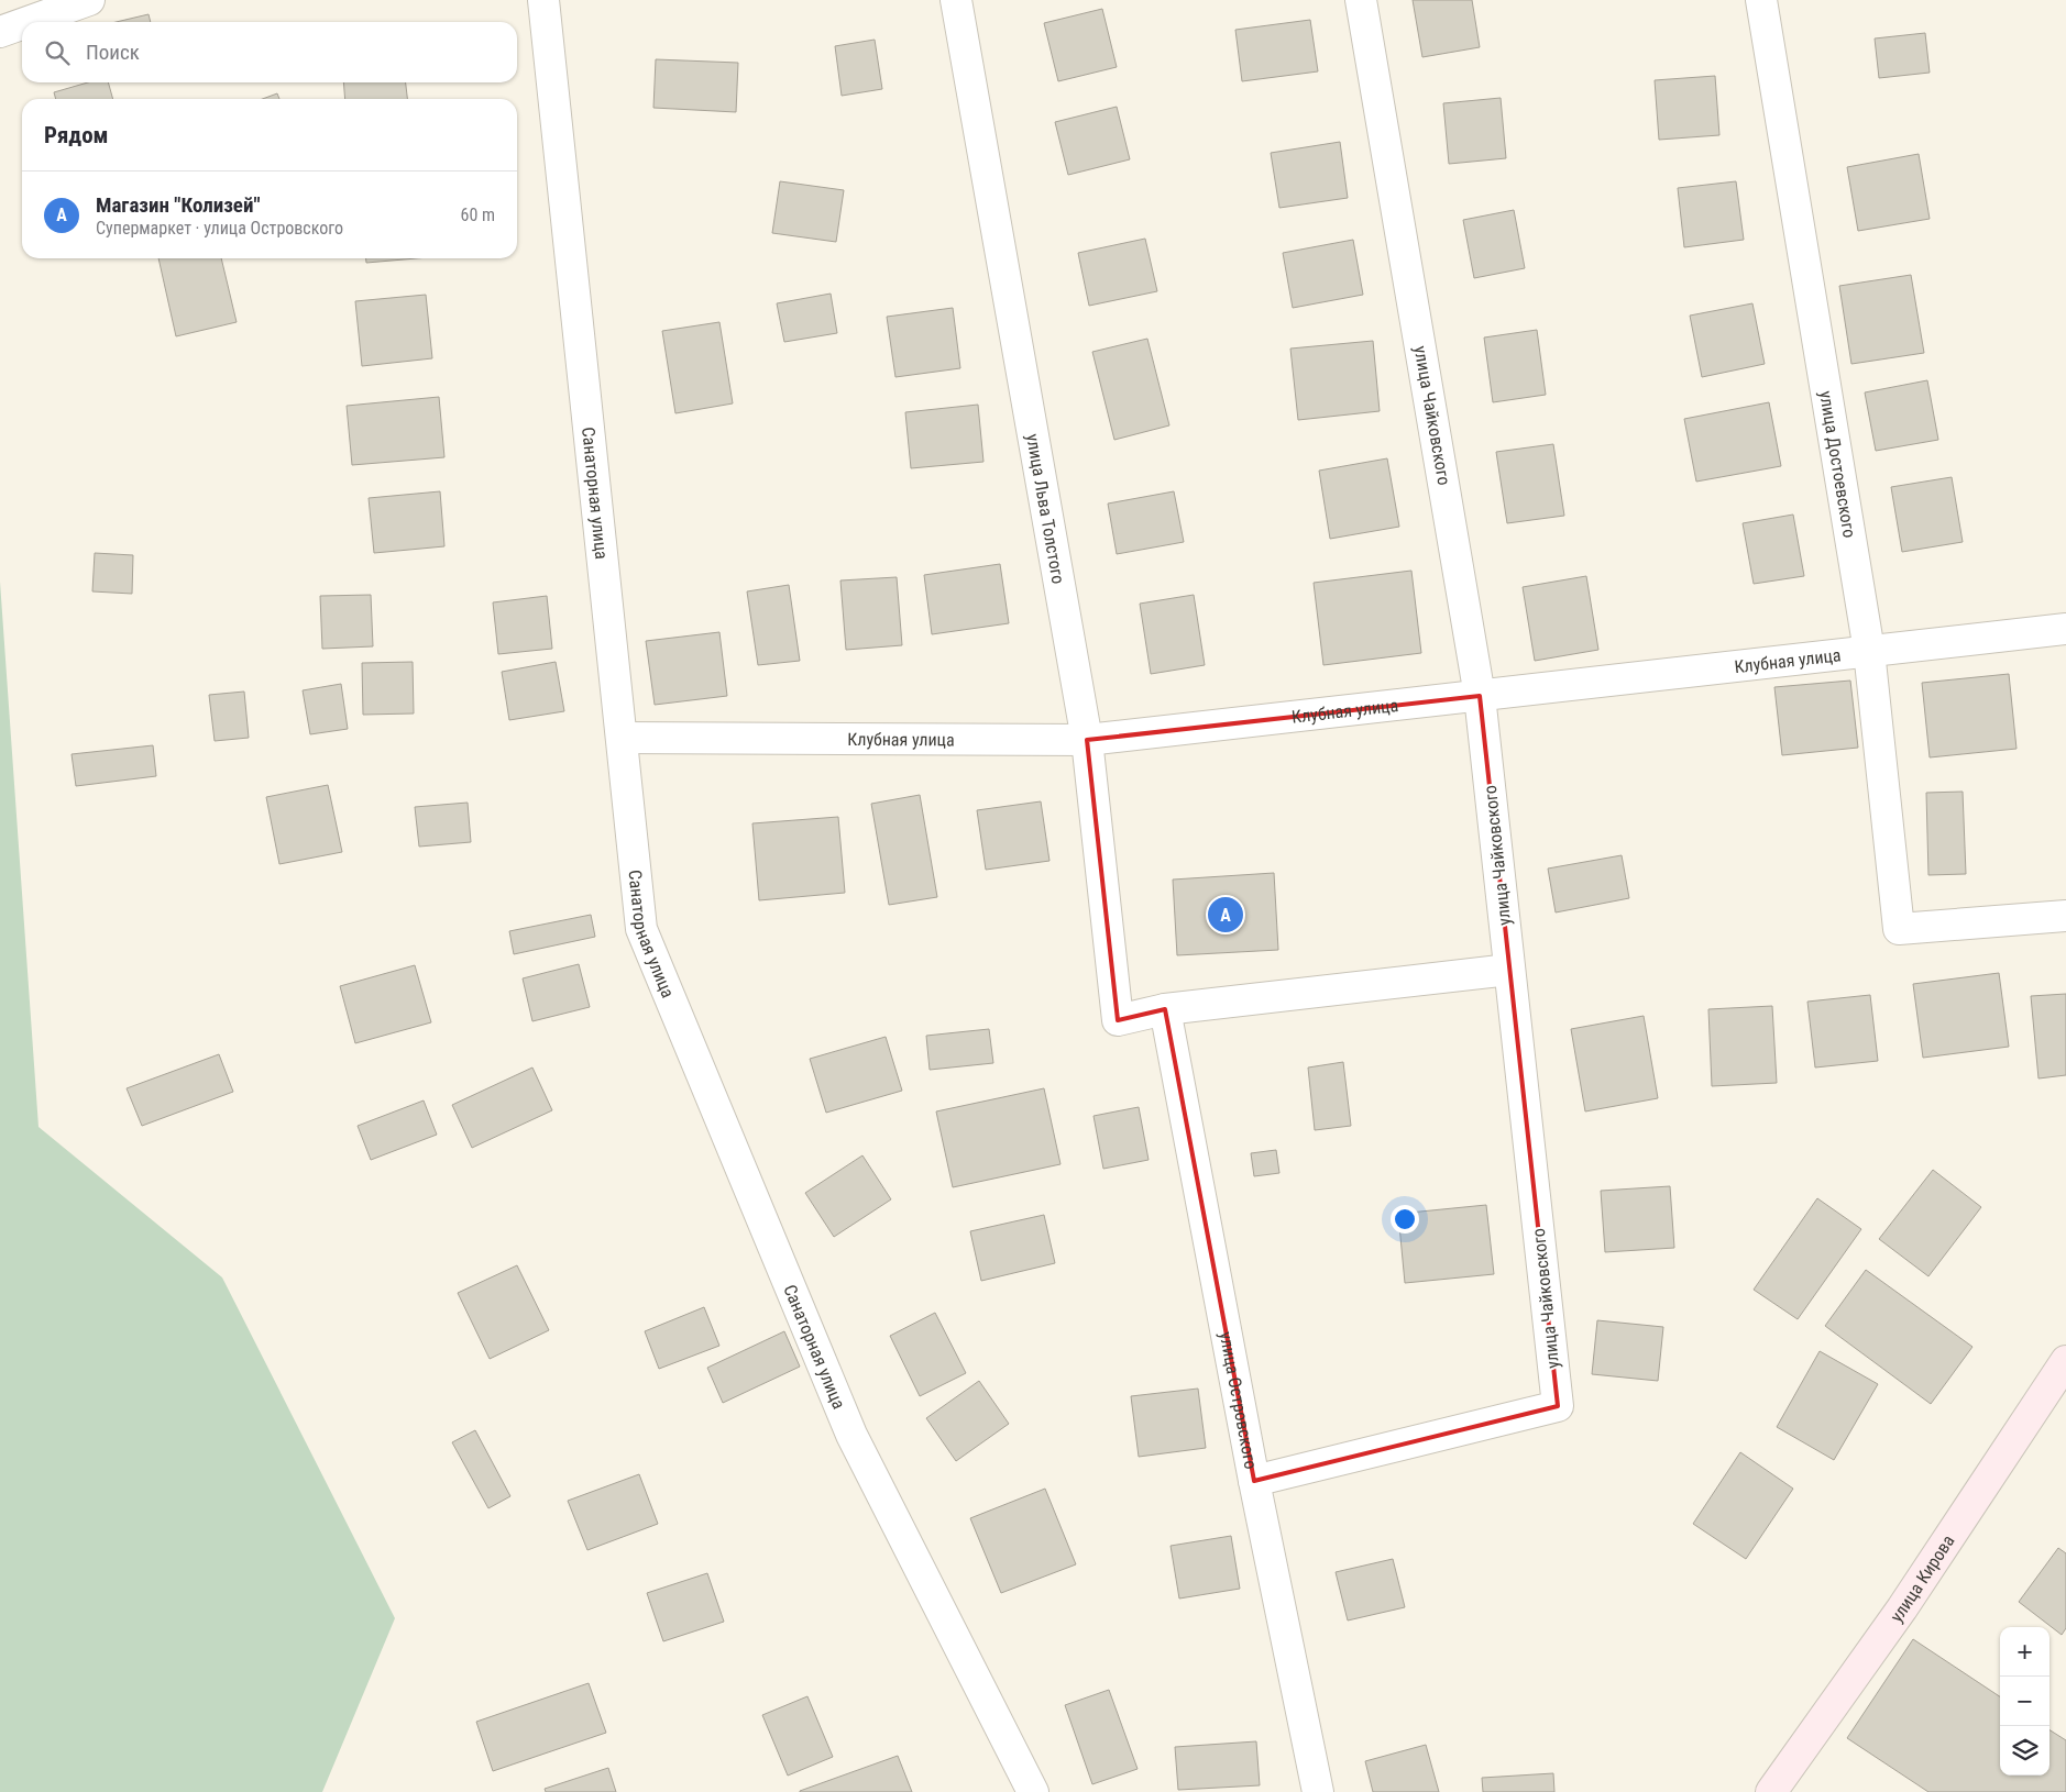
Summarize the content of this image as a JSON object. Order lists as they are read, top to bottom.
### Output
{
  "streets": {
    "street": [
      "улица Чайковского",
      "улица Достоевского",
      "Санаторная улица",
      "улица Льва Толстого",
      "Клубная улица",
      "улица Островского",
      "улица Кирова"
    ]
  },
  "crossings": [
    ["улица Чайковского", "Клубная улица"],
    ["улица Чайковского", "улица Островского"],
    ["улица Достоевского", "Клубная улица"],
    ["Санаторная улица", "Клубная улица"],
    ["улица Льва Толстого", "Клубная улица"],
    ["улица Льва Толстого", "улица Островского"]
  ],
  "page": {
    "search": "Поиск",
    "heading": "Рядом",
    "list": [
      {
        "mark": "A",
        "name": "Магазин \"Колизей\"",
        "note": "Супермаркет · улица Островского",
        "value": "60 m"
      }
    ],
    "pins": "A",
    "map_buttons": ["+", "−"]
  }
}
